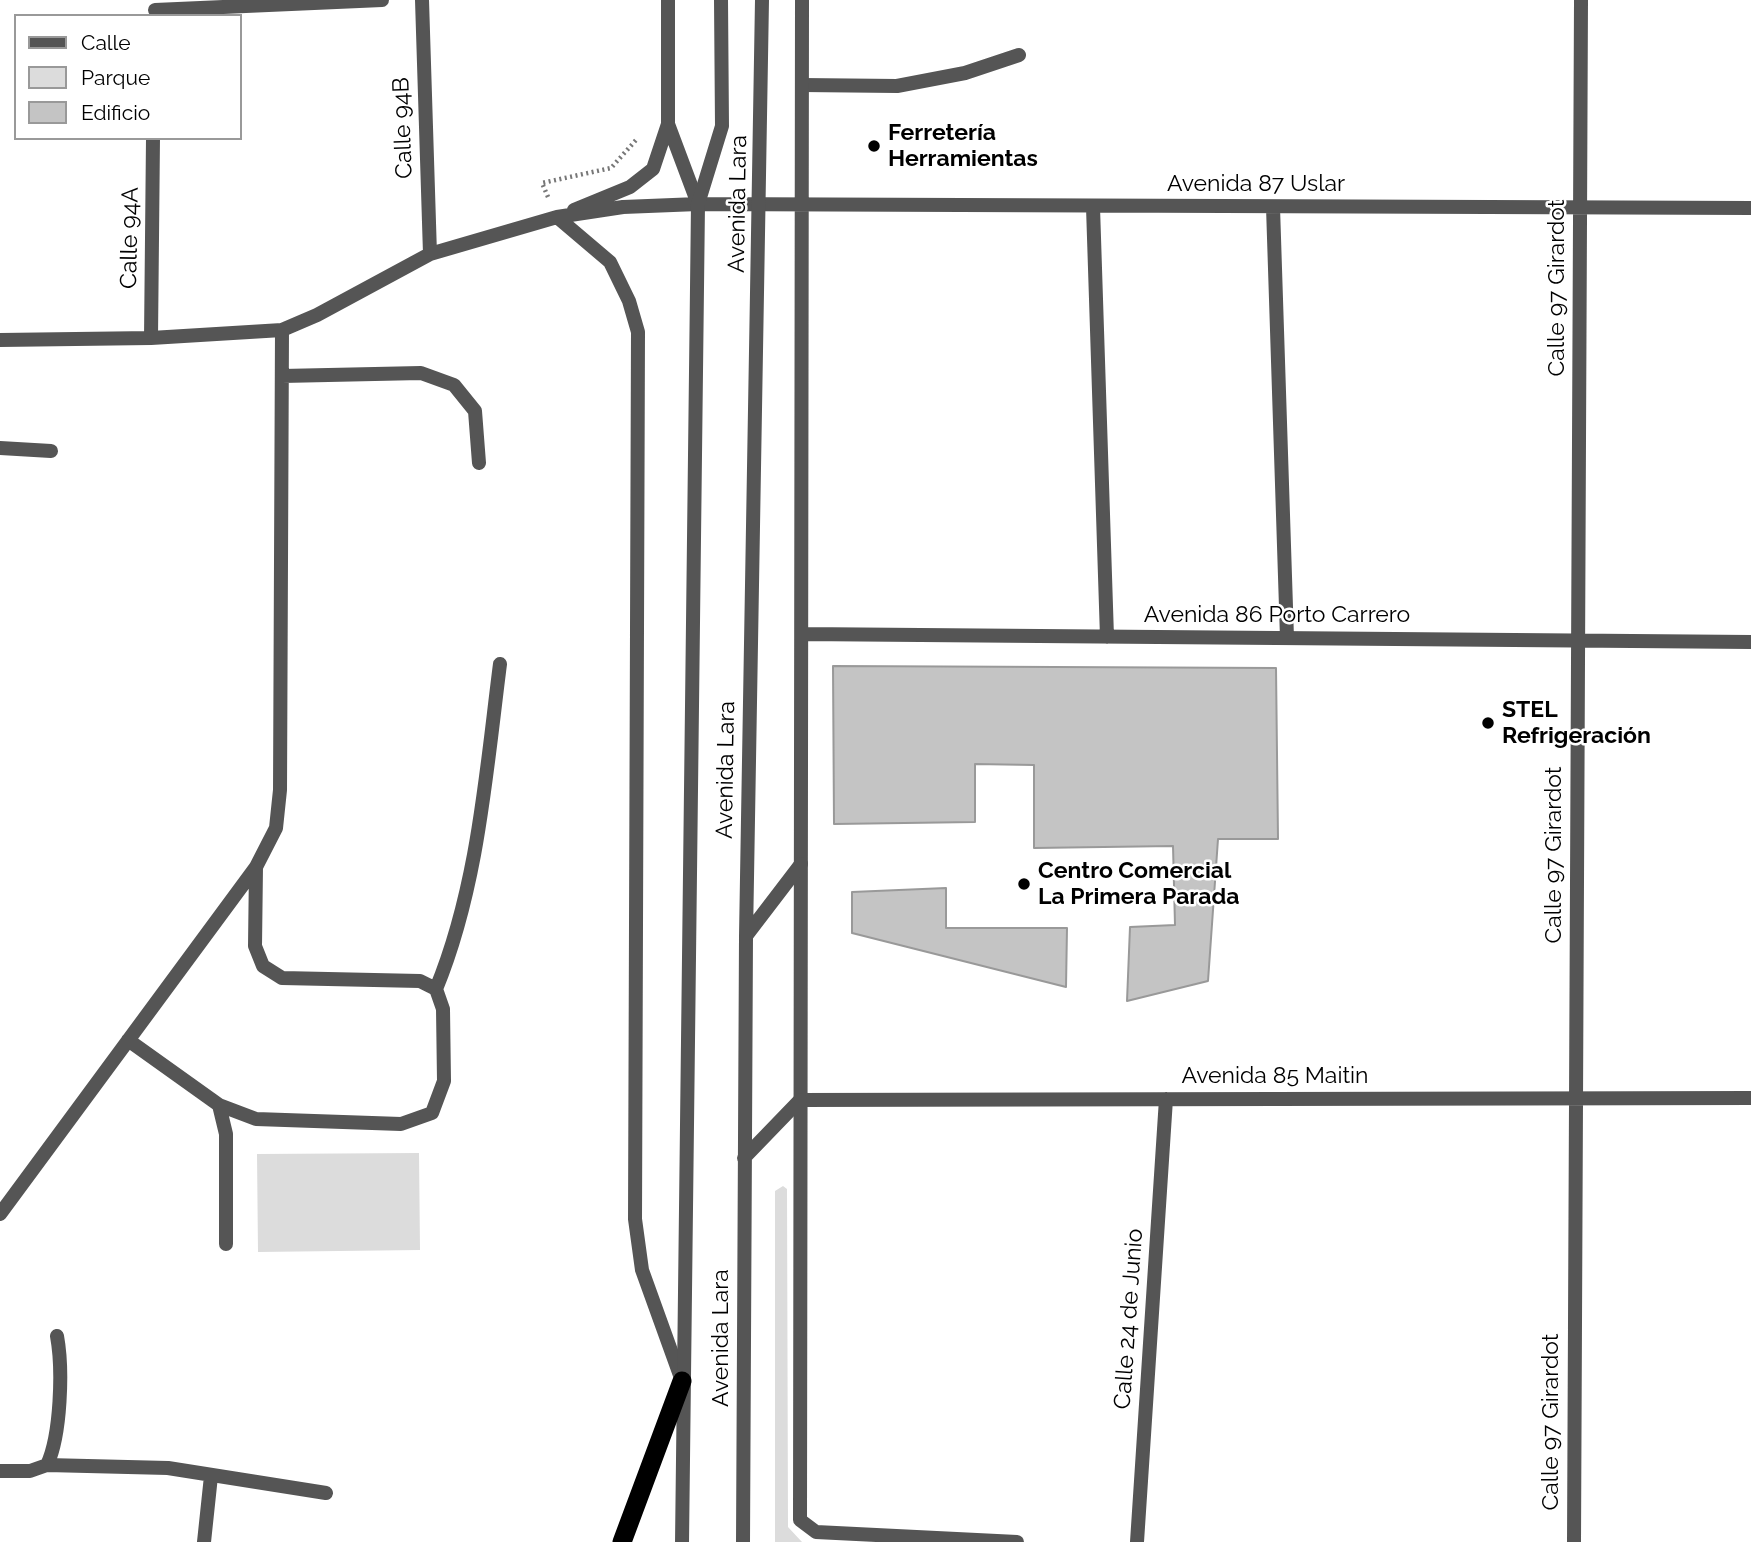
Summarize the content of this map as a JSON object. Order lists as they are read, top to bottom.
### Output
{
  "streets": {
    "street": [
      "Calle 94B",
      "Avenida 87 Uslar",
      "Avenida Lara",
      "Calle 94A",
      "Calle 97 Girardot",
      "Avenida 86 Porto Carrero",
      "Avenida 85 Maitin",
      "Calle 24 de Junio"
    ]
  },
  "crossings": [
    ["Avenida 87 Uslar", "Avenida Lara"],
    ["Avenida 87 Uslar", "Calle 97 Girardot"],
    ["Calle 97 Girardot", "Avenida 86 Porto Carrero"],
    ["Calle 97 Girardot", "Avenida 85 Maitin"],
    ["Avenida 85 Maitin", "Calle 24 de Junio"]
  ],
  "places": ["Ferretería Herramientas", "STEL Refrigeración", "Centro Comercial La Primera Parada"],
  "legend": ["Calle", "Parque", "Edificio"]
}
